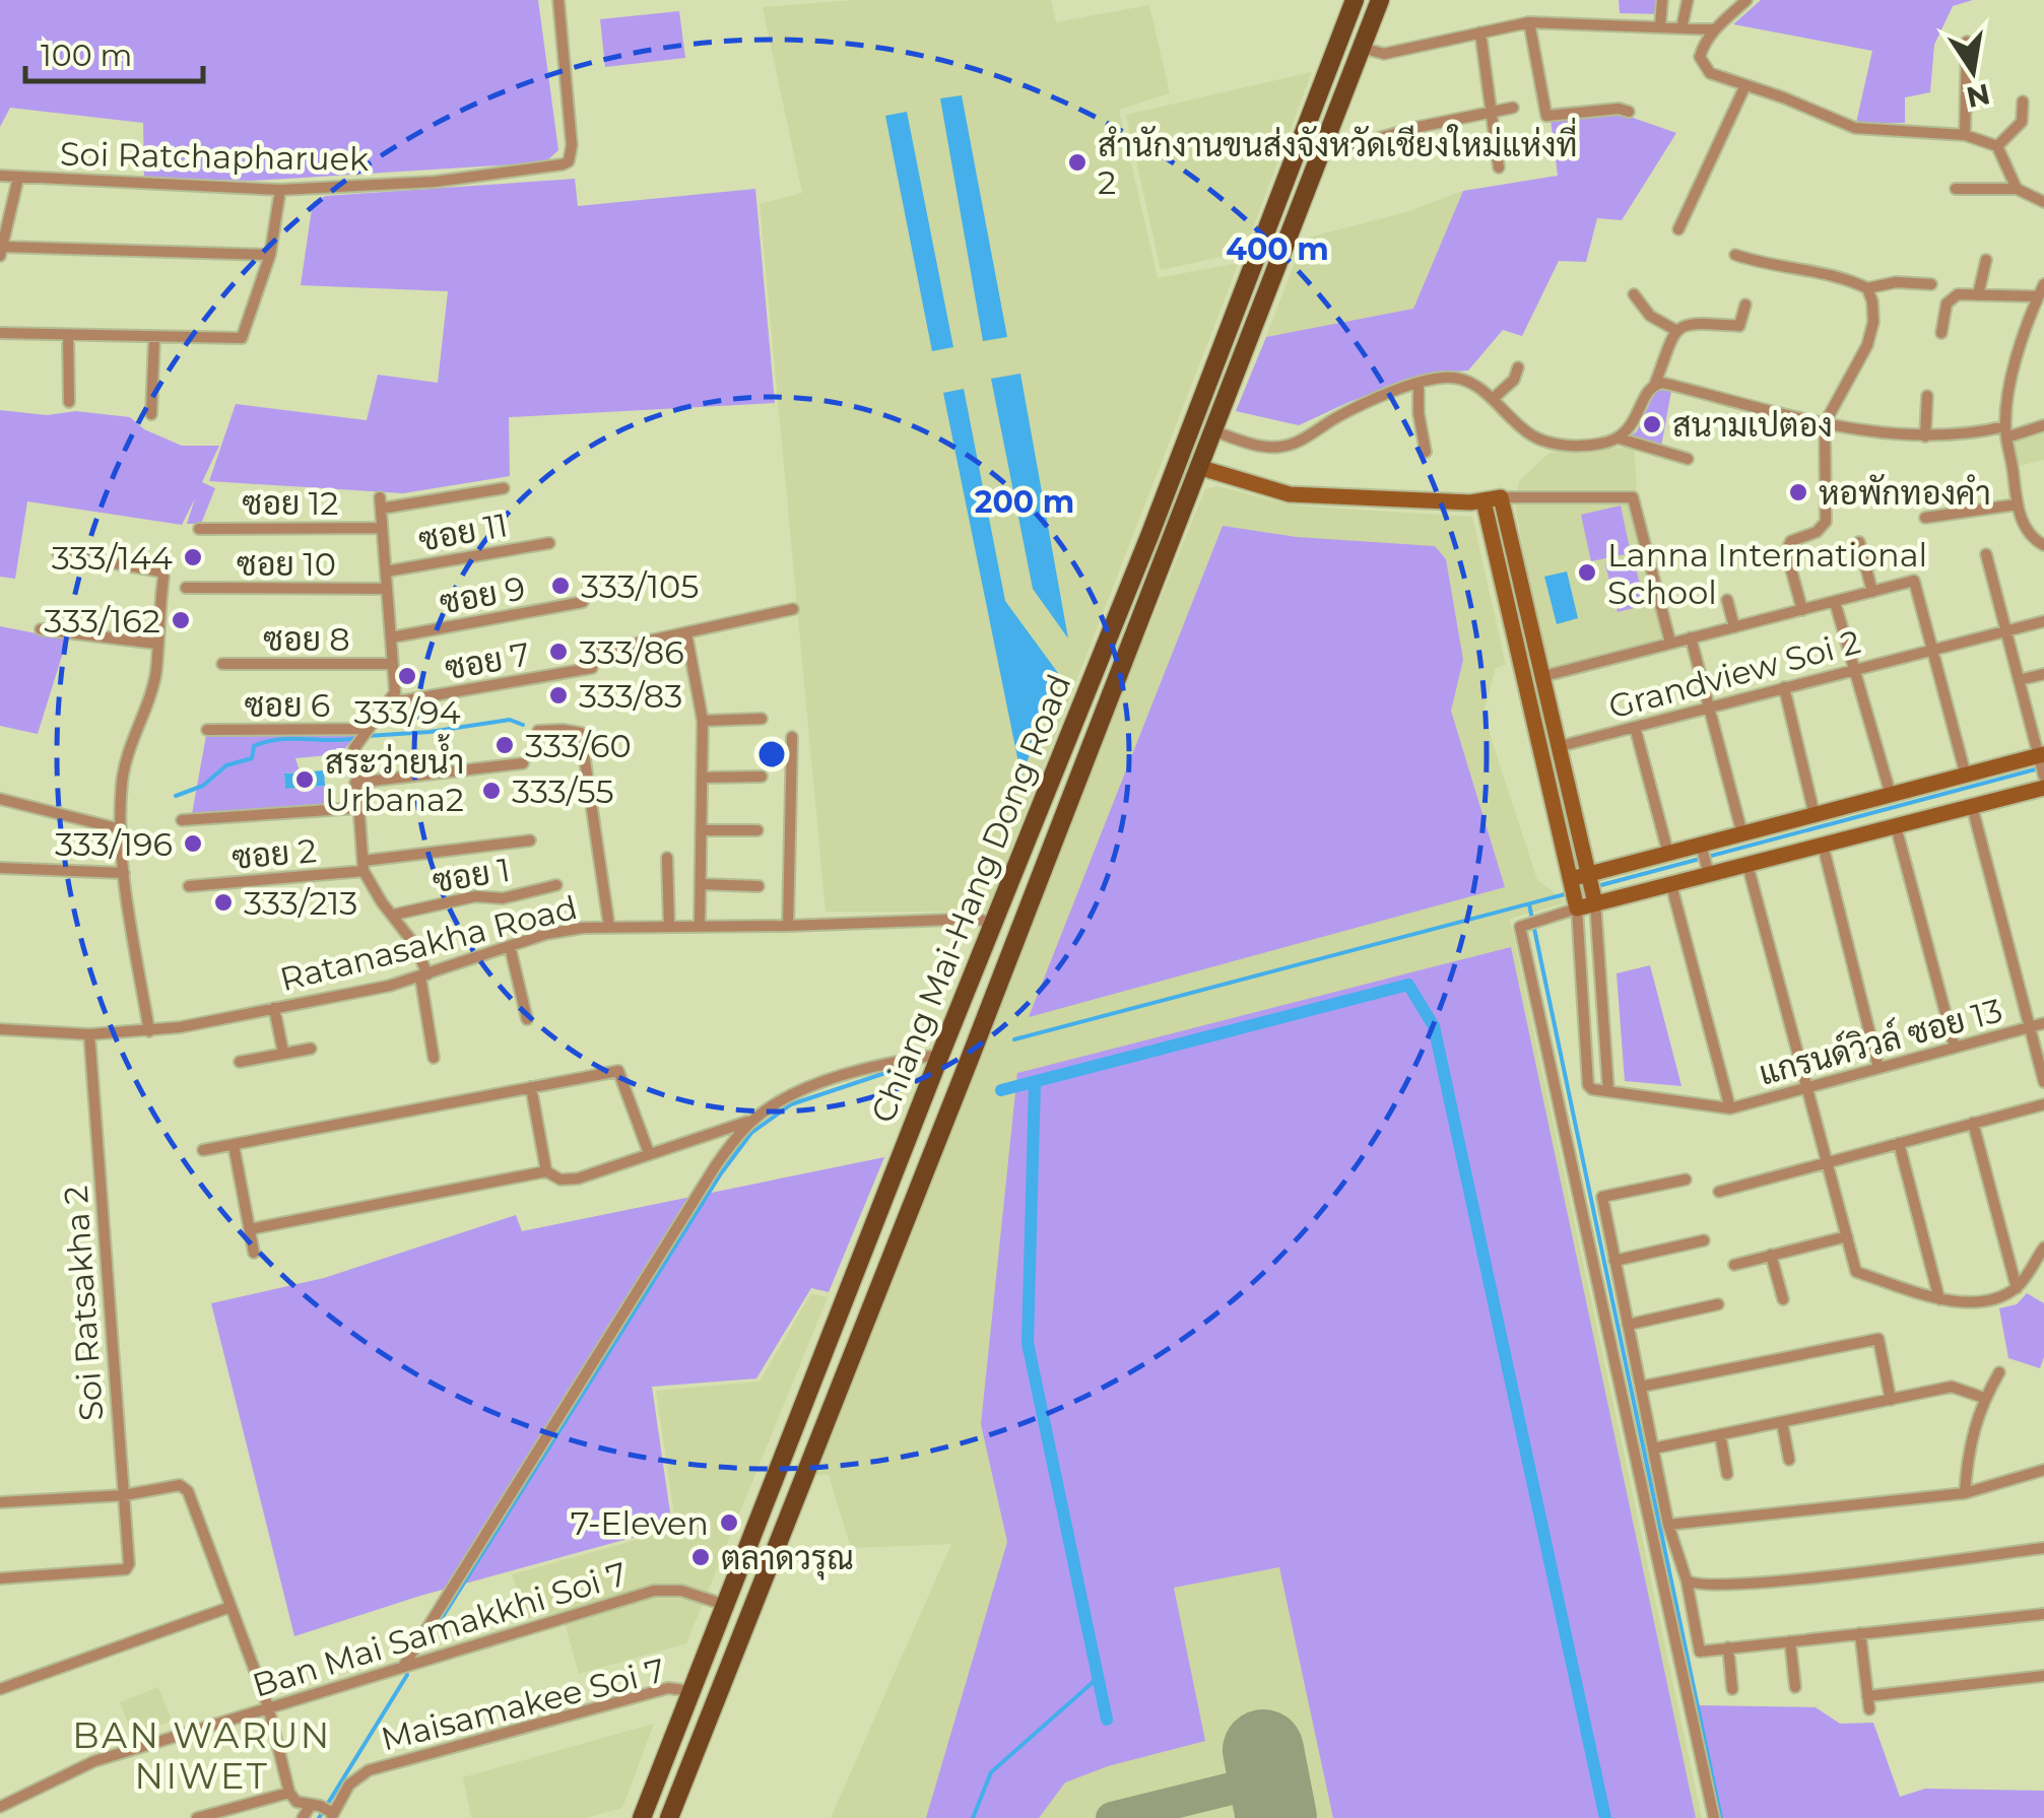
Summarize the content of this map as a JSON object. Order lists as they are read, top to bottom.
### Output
{
  "streets": {
    "main road": ["Chiang Mai-Hang Dong Road"],
    "street": [
      "Soi Ratchapharuek",
      "ซอย 12",
      "ซอย 11",
      "ซอย 10",
      "ซอย 9",
      "ซอย 8",
      "ซอย 7",
      "Grandview Soi 2",
      "ซอย 6",
      "ซอย 2",
      "ซอย 1",
      "Ratanasakha Road",
      "แกรนด์วิวล์ ซอย 13",
      "Soi Ratsakha 2",
      "Ban Mai Samakkhi Soi 7",
      "Maisamakee Soi 7"
    ]
  },
  "crossings": [
    ["Chiang Mai-Hang Dong Road", "Ratanasakha Road"],
    ["Chiang Mai-Hang Dong Road", "Ban Mai Samakkhi Soi 7"],
    ["Chiang Mai-Hang Dong Road", "Maisamakee Soi 7"],
    ["Ratanasakha Road", "Soi Ratsakha 2"]
  ],
  "districts": ["BAN WARUN NIWET"],
  "places": [
    "สำนักงานขนส่งจังหวัดเชียงใหม่แห่งที่ 2",
    "สนามเปตอง",
    "หอพักทองคำ",
    "333/144",
    "Lanna International School",
    "333/105",
    "333/162",
    "333/86",
    "333/94",
    "333/83",
    "333/60",
    "สระว่ายน้ำ Urbana2",
    "333/55",
    "333/196",
    "333/213",
    "7-Eleven",
    "ตลาดวรุณ"
  ],
  "scale_bar": "100 m",
  "north": "bottom",
  "rings": ["400 m", "200 m"]
}
